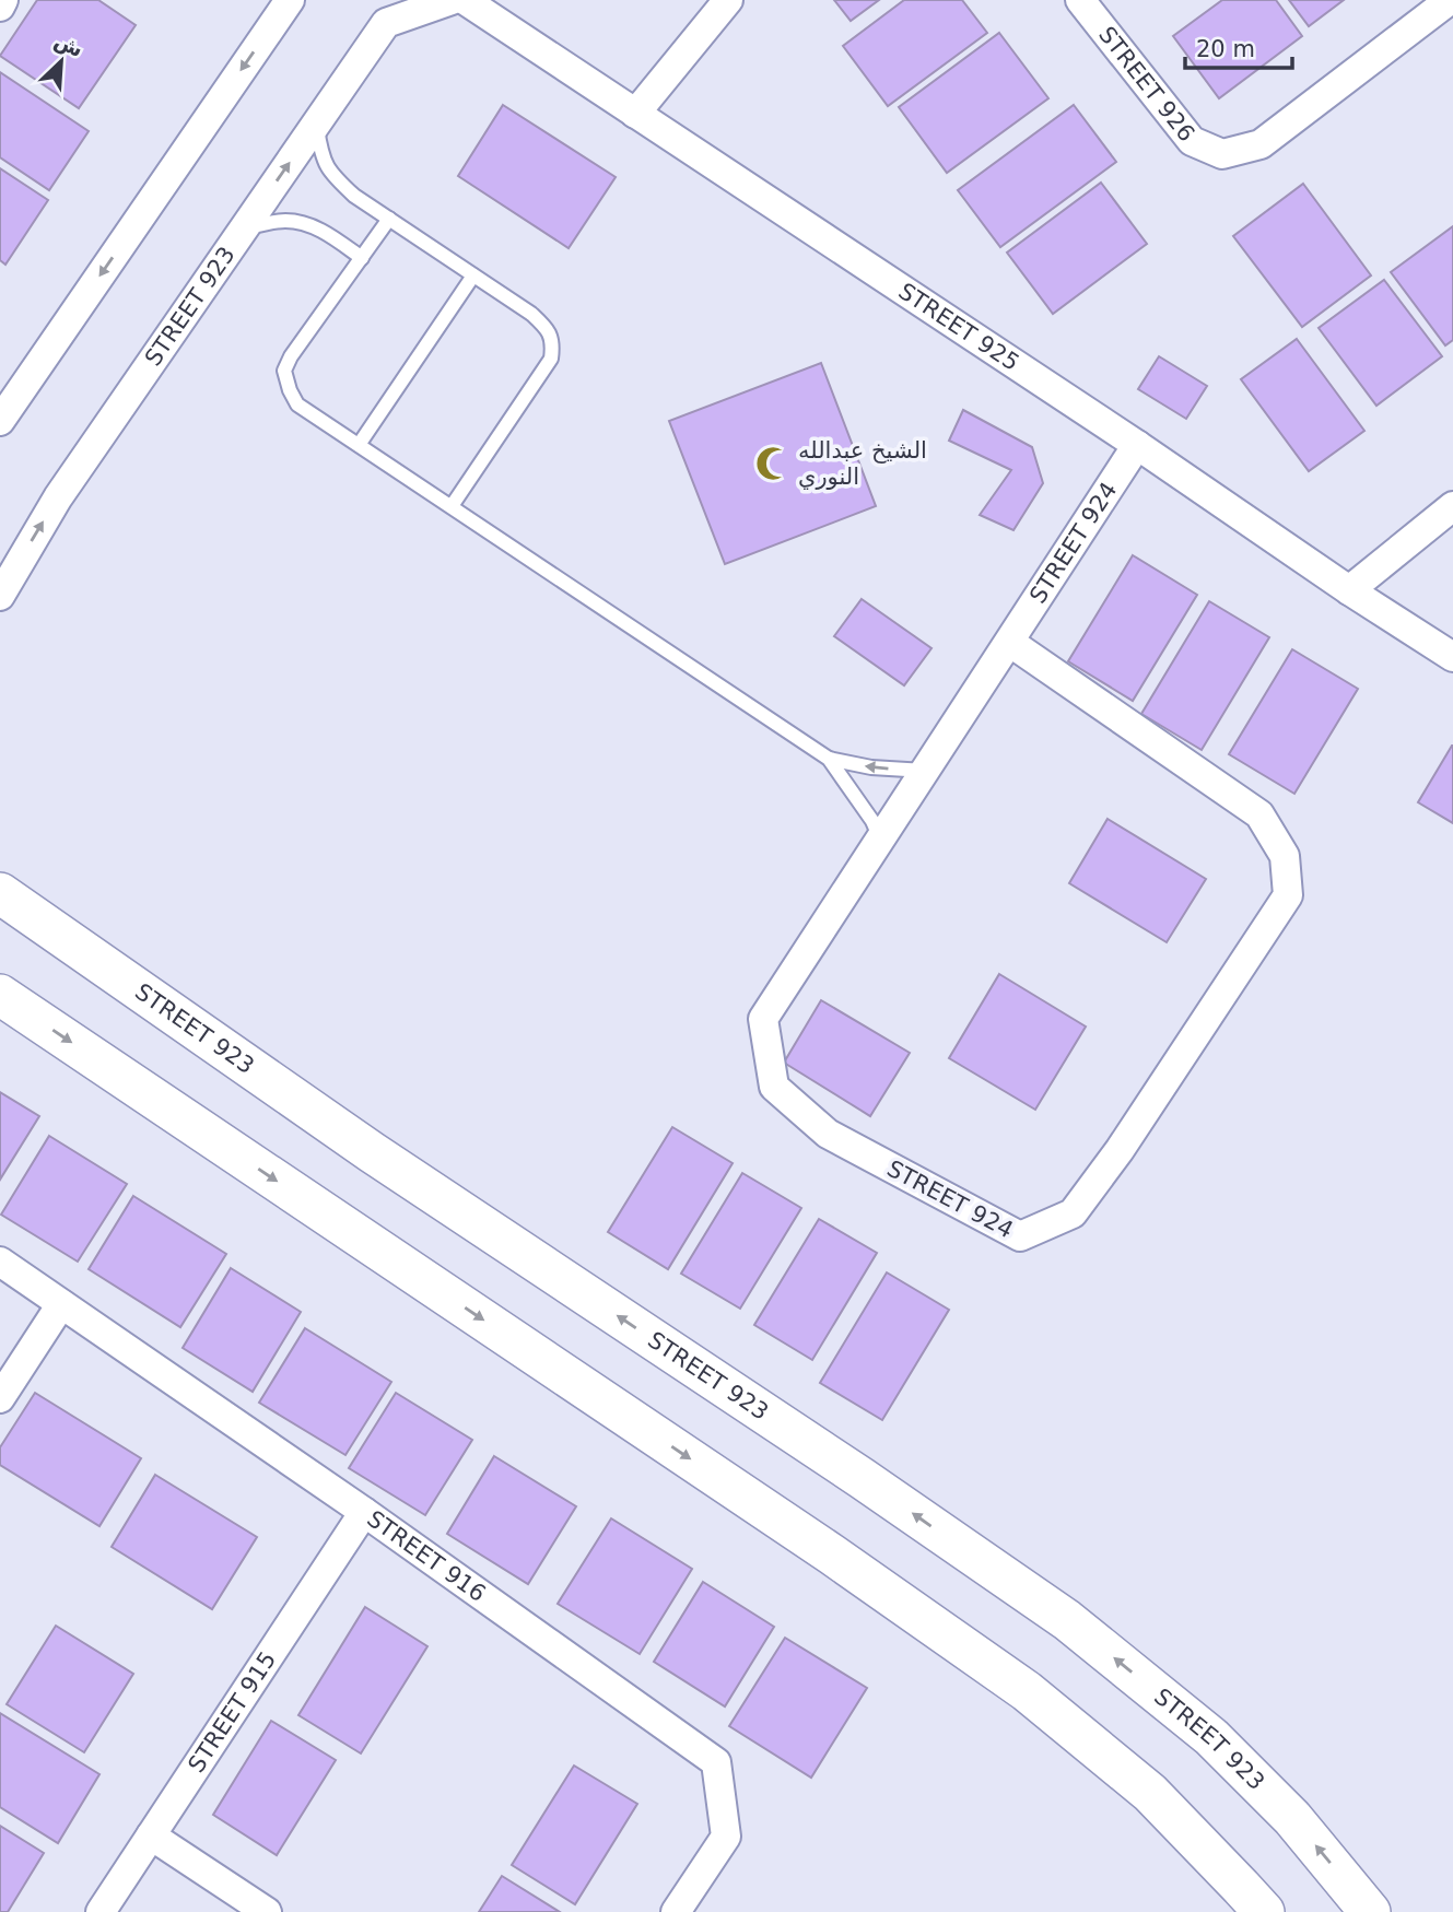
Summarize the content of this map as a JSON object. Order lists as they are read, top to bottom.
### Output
{
  "streets": {
    "street": [
      "STREET 926",
      "STREET 923",
      "STREET 925",
      "STREET 924",
      "STREET 916",
      "STREET 915"
    ]
  },
  "crossings": [
    ["STREET 925", "STREET 924"],
    ["STREET 916", "STREET 915"]
  ],
  "places": {
    "mosque": ["الشيخ عبدالله النوري"]
  },
  "scale_bar": "20 m",
  "north": "top right"
}
